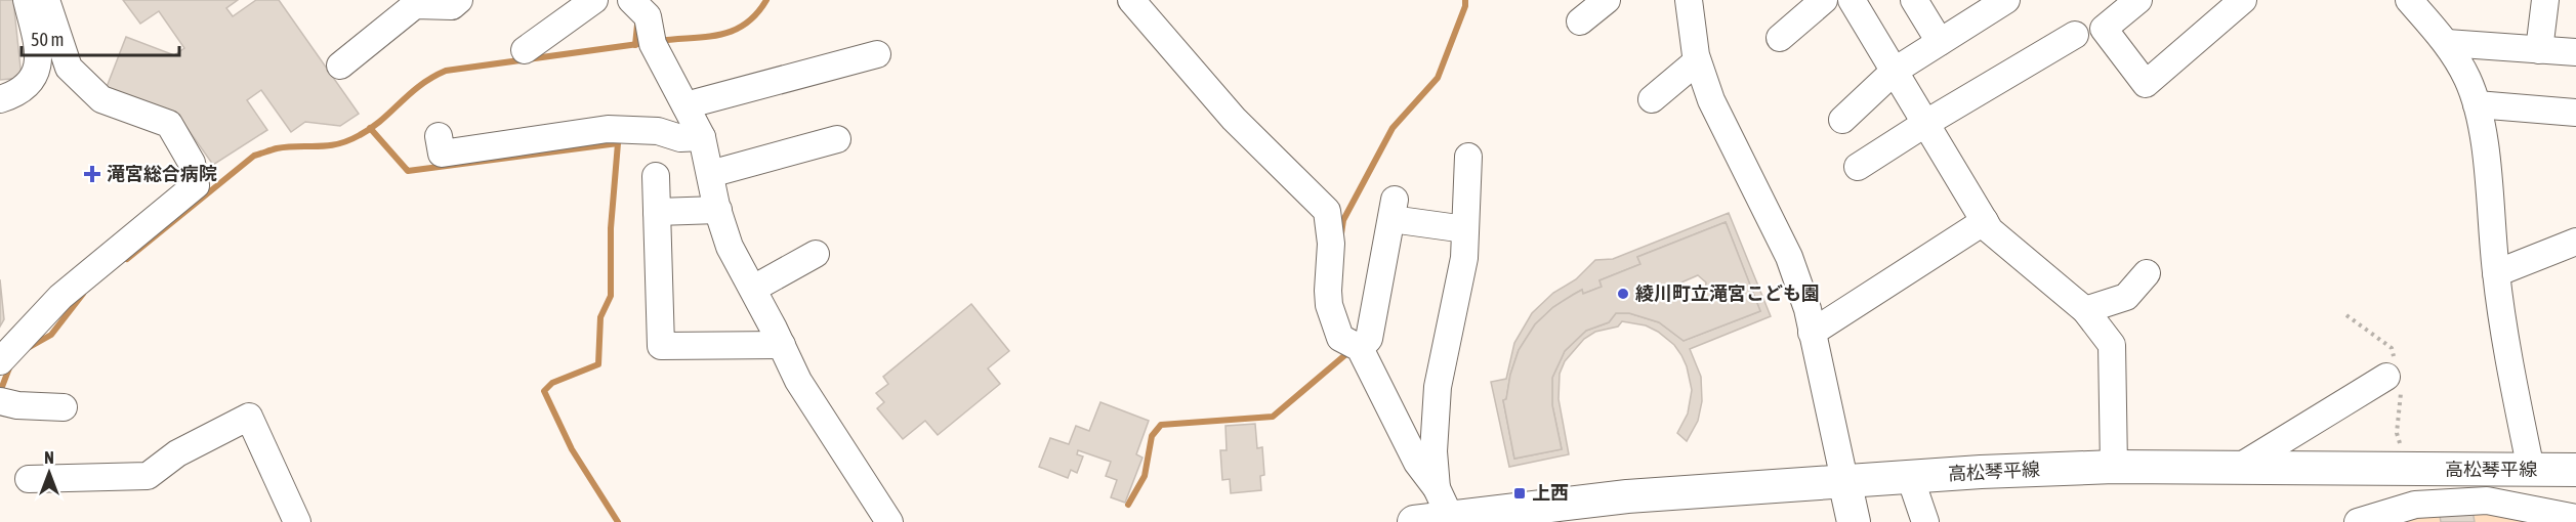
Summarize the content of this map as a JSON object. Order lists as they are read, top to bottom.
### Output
{
  "streets": {
    "main road": ["高松琴平線"]
  },
  "places": {
    "health": ["滝宮総合病院"],
    "other": ["綾川町立滝宮こども園"],
    "transit": ["上西"]
  },
  "scale_bar": "50 m",
  "north": "top"
}
